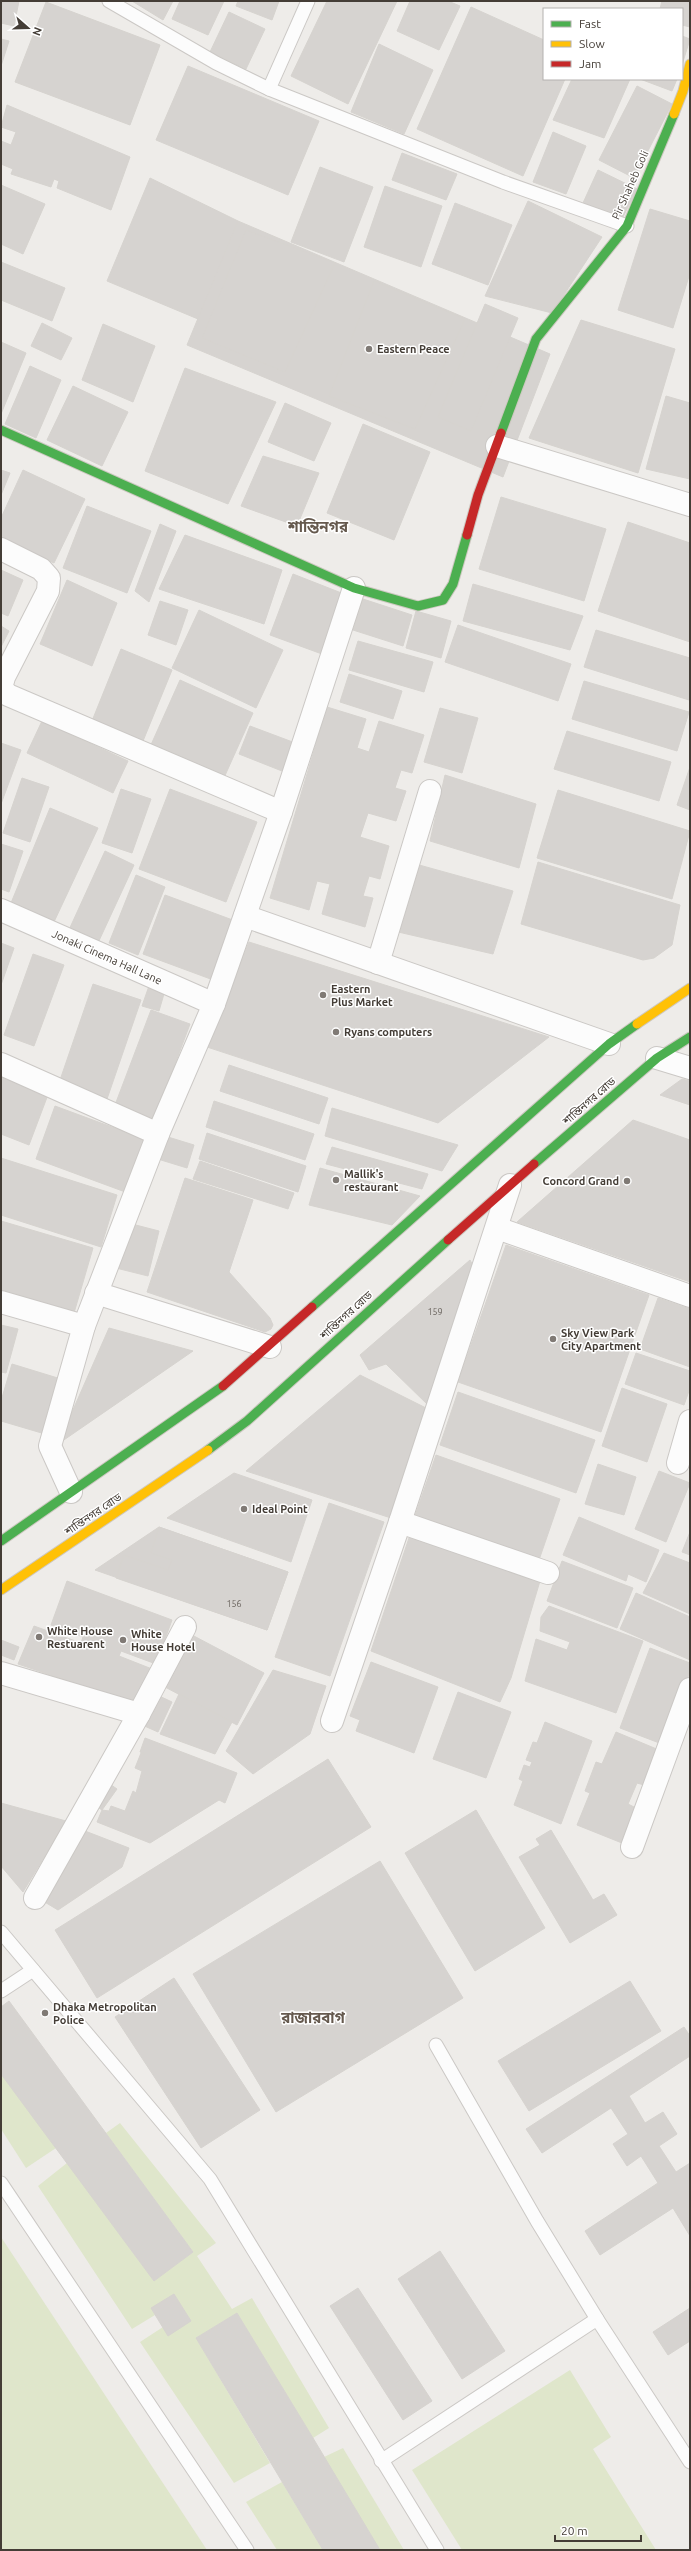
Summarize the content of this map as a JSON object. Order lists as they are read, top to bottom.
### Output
{
  "streets": {
    "main road": ["Pir Shaheb Goli", "শান্তিনগর রোড"],
    "street": ["Jonaki Cinema Hall Lane"]
  },
  "districts": ["শান্তিনগর", "রাজারবাগ"],
  "places": [
    "Eastern Peace",
    "Eastern Plus Market",
    "Ryans computers",
    "Mallik's restaurant",
    "Concord Grand",
    "Sky View Park City Apartment",
    "Ideal Point",
    "White House Restuarent",
    "White House Hotel",
    "Dhaka Metropolitan Police"
  ],
  "house_numbers": ["159", "156"],
  "legend": ["Fast", "Slow", "Jam"],
  "scale_bar": "20 m",
  "north": "right"
}
